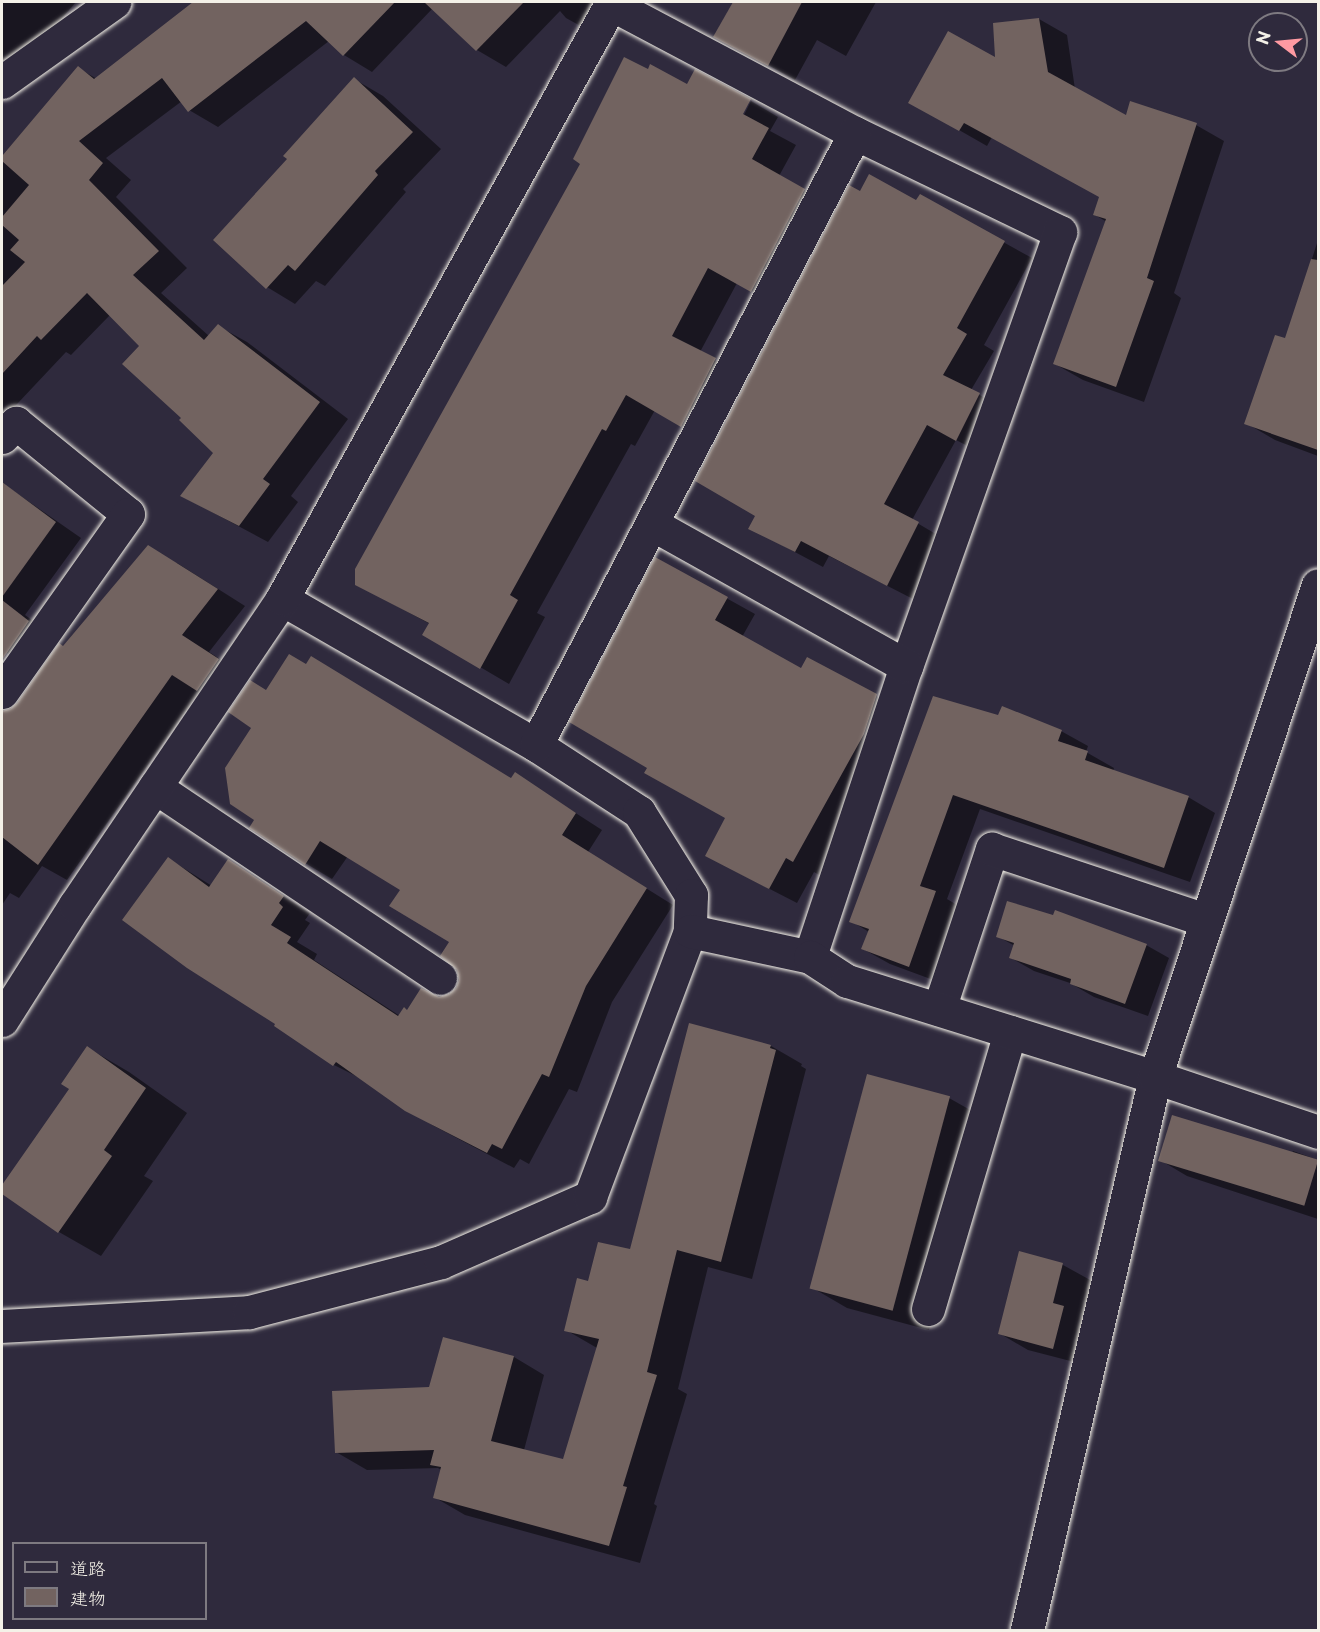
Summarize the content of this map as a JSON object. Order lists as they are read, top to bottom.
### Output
{
  "legend": ["道路", "建物"],
  "north": "left"
}
